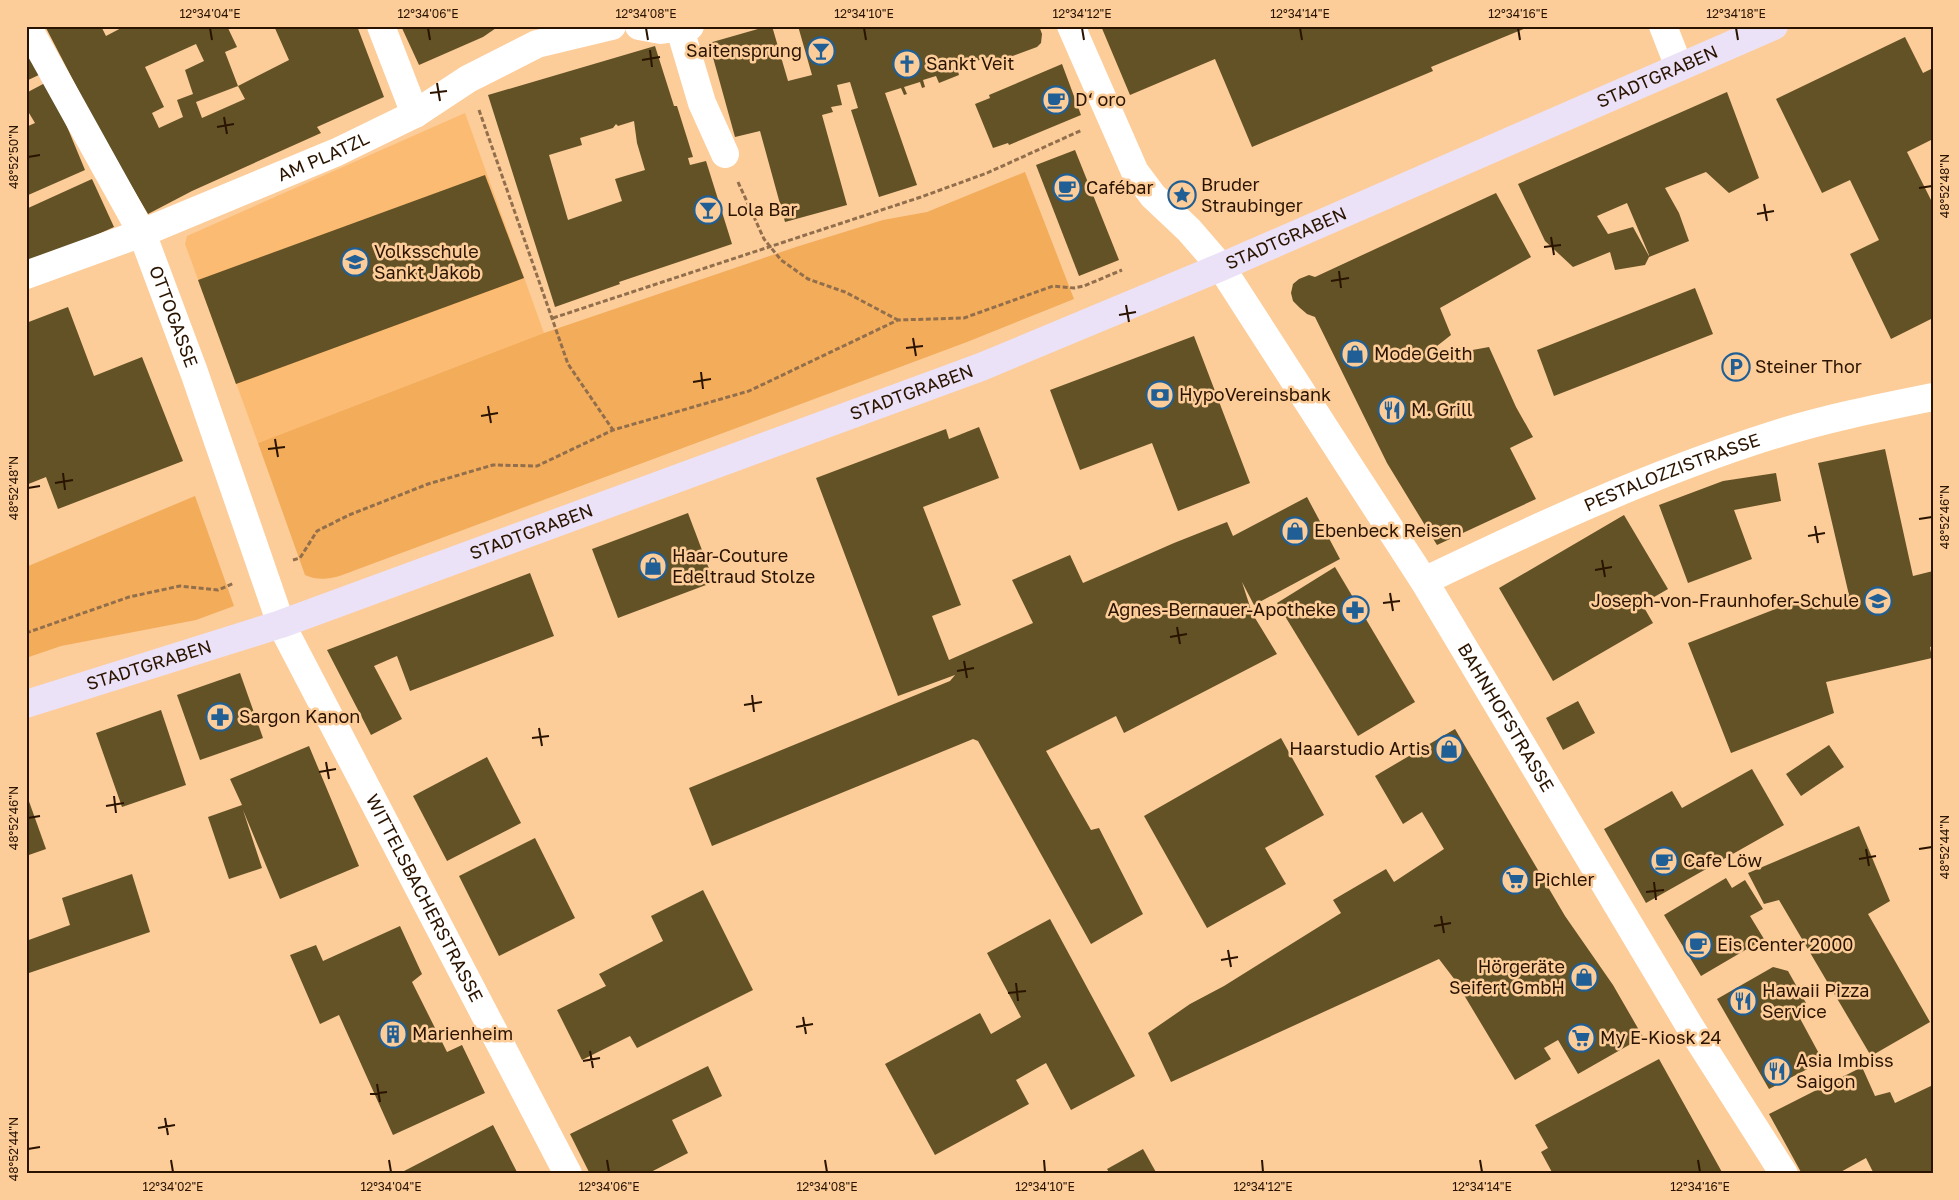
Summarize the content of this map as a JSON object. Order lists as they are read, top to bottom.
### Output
{
  "streets": {
    "main road": ["STADTGRABEN"],
    "street": [
      "AM PLATZL",
      "OTTOGASSE",
      "PESTALOZZISTRASSE",
      "BAHNHOFSTRASSE",
      "WITTELSBACHERSTRASSE"
    ]
  },
  "crossings": [
    ["STADTGRABEN", "OTTOGASSE"],
    ["STADTGRABEN", "BAHNHOFSTRASSE"],
    ["STADTGRABEN", "WITTELSBACHERSTRASSE"],
    ["AM PLATZL", "OTTOGASSE"],
    ["OTTOGASSE", "WITTELSBACHERSTRASSE"],
    ["PESTALOZZISTRASSE", "BAHNHOFSTRASSE"]
  ],
  "places": {
    "bar": ["Saitensprung", "Lola Bar"],
    "church": ["Sankt Veit"],
    "cafe": [
      "D‘ oro",
      "Cafébar",
      "Cafe Löw",
      "Eis Center 2000"
    ],
    "place": ["Bruder Straubinger"],
    "school or university": ["Volksschule Sankt Jakob", "Joseph-von-Fraunhofer-Schule"],
    "shop": [
      "Mode Geith",
      "Ebenbeck Reisen",
      "Haar-Couture Edeltraud Stolze",
      "Haarstudio Artis",
      "Hörgeräte Seifert GmbH"
    ],
    "parking": ["Steiner Thor"],
    "bank": ["HypoVereinsbank"],
    "restaurant": ["M. Grill", "Hawaii Pizza Service", "Asia Imbiss Saigon"],
    "pharmacy": ["Agnes-Bernauer-Apotheke", "Sargon Kanon"],
    "supermarket": ["Pichler", "My E-Kiosk 24"],
    "building": ["Marienheim"]
  },
  "coordinates": [
    "12°34'04\"E",
    "12°34'06\"E",
    "12°34'08\"E",
    "12°34'10\"E",
    "12°34'12\"E",
    "12°34'14\"E",
    "12°34'16\"E",
    "12°34'18\"E",
    "48°52'50\"N",
    "48°52'48\"N",
    "48°52'46\"N",
    "48°52'44\"N",
    "12°34'02\"E"
  ]
}
